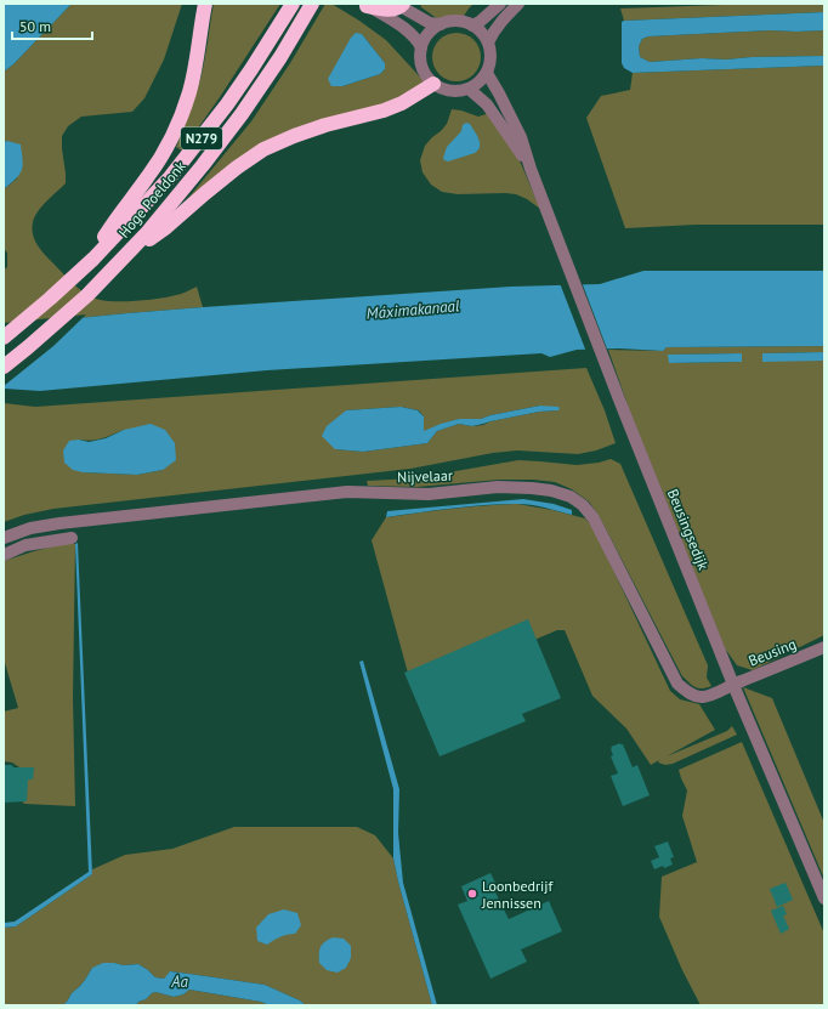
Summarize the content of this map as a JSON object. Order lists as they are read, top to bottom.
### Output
{
  "streets": {
    "highway": ["N279", "Hoge Poeldonk"],
    "street": ["Nijvelaar", "Beusingsedijk", "Beusing"]
  },
  "crossings": [
    ["N279", "Hoge Poeldonk"],
    ["N279", "Beusingsedijk"],
    ["Nijvelaar", "Beusingsedijk"],
    ["Nijvelaar", "Beusing"],
    ["Beusingsedijk", "Beusing"]
  ],
  "water": ["Máximakanaal", "Aa"],
  "places": ["Loonbedrijf Jennissen"],
  "scale_bar": "50 m"
}
